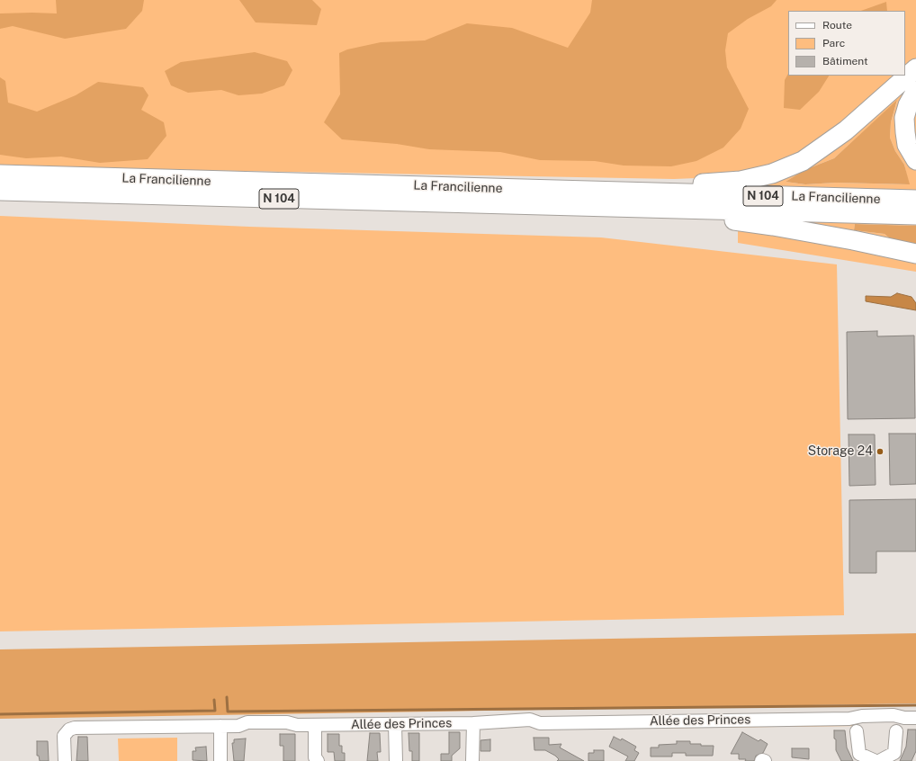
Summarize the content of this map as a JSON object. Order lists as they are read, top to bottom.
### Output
{
  "streets": {
    "highway": ["La Francilienne", "N 104"],
    "street": ["Allée des Princes"]
  },
  "places": ["Storage 24"],
  "legend": ["Route", "Parc", "Bâtiment"]
}
